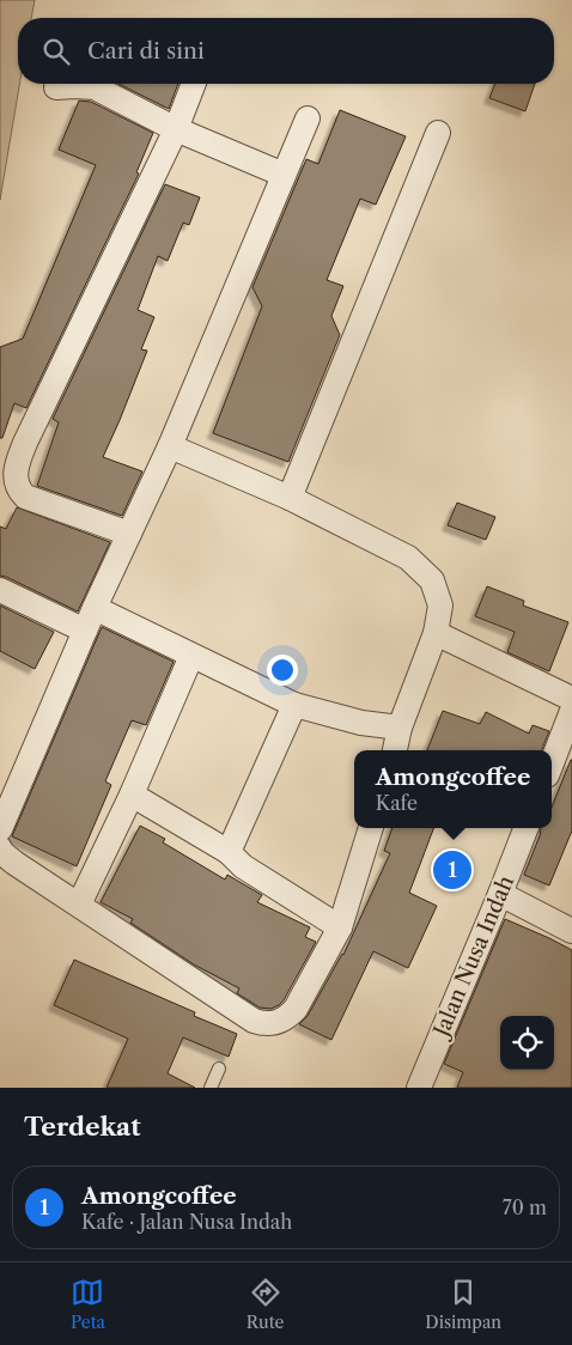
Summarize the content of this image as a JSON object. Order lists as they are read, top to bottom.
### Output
{
  "streets": {
    "street": ["Jalan Nusa Indah"]
  },
  "page": {
    "search": "Cari di sini",
    "popup": ["Amongcoffee", "Kafe"],
    "pins": "1",
    "heading": "Terdekat",
    "list": [
      {
        "mark": "1",
        "name": "Amongcoffee",
        "note": "Kafe · Jalan Nusa Indah",
        "value": "70 m"
      }
    ],
    "nav": ["Peta", "Rute", "Disimpan"]
  }
}
